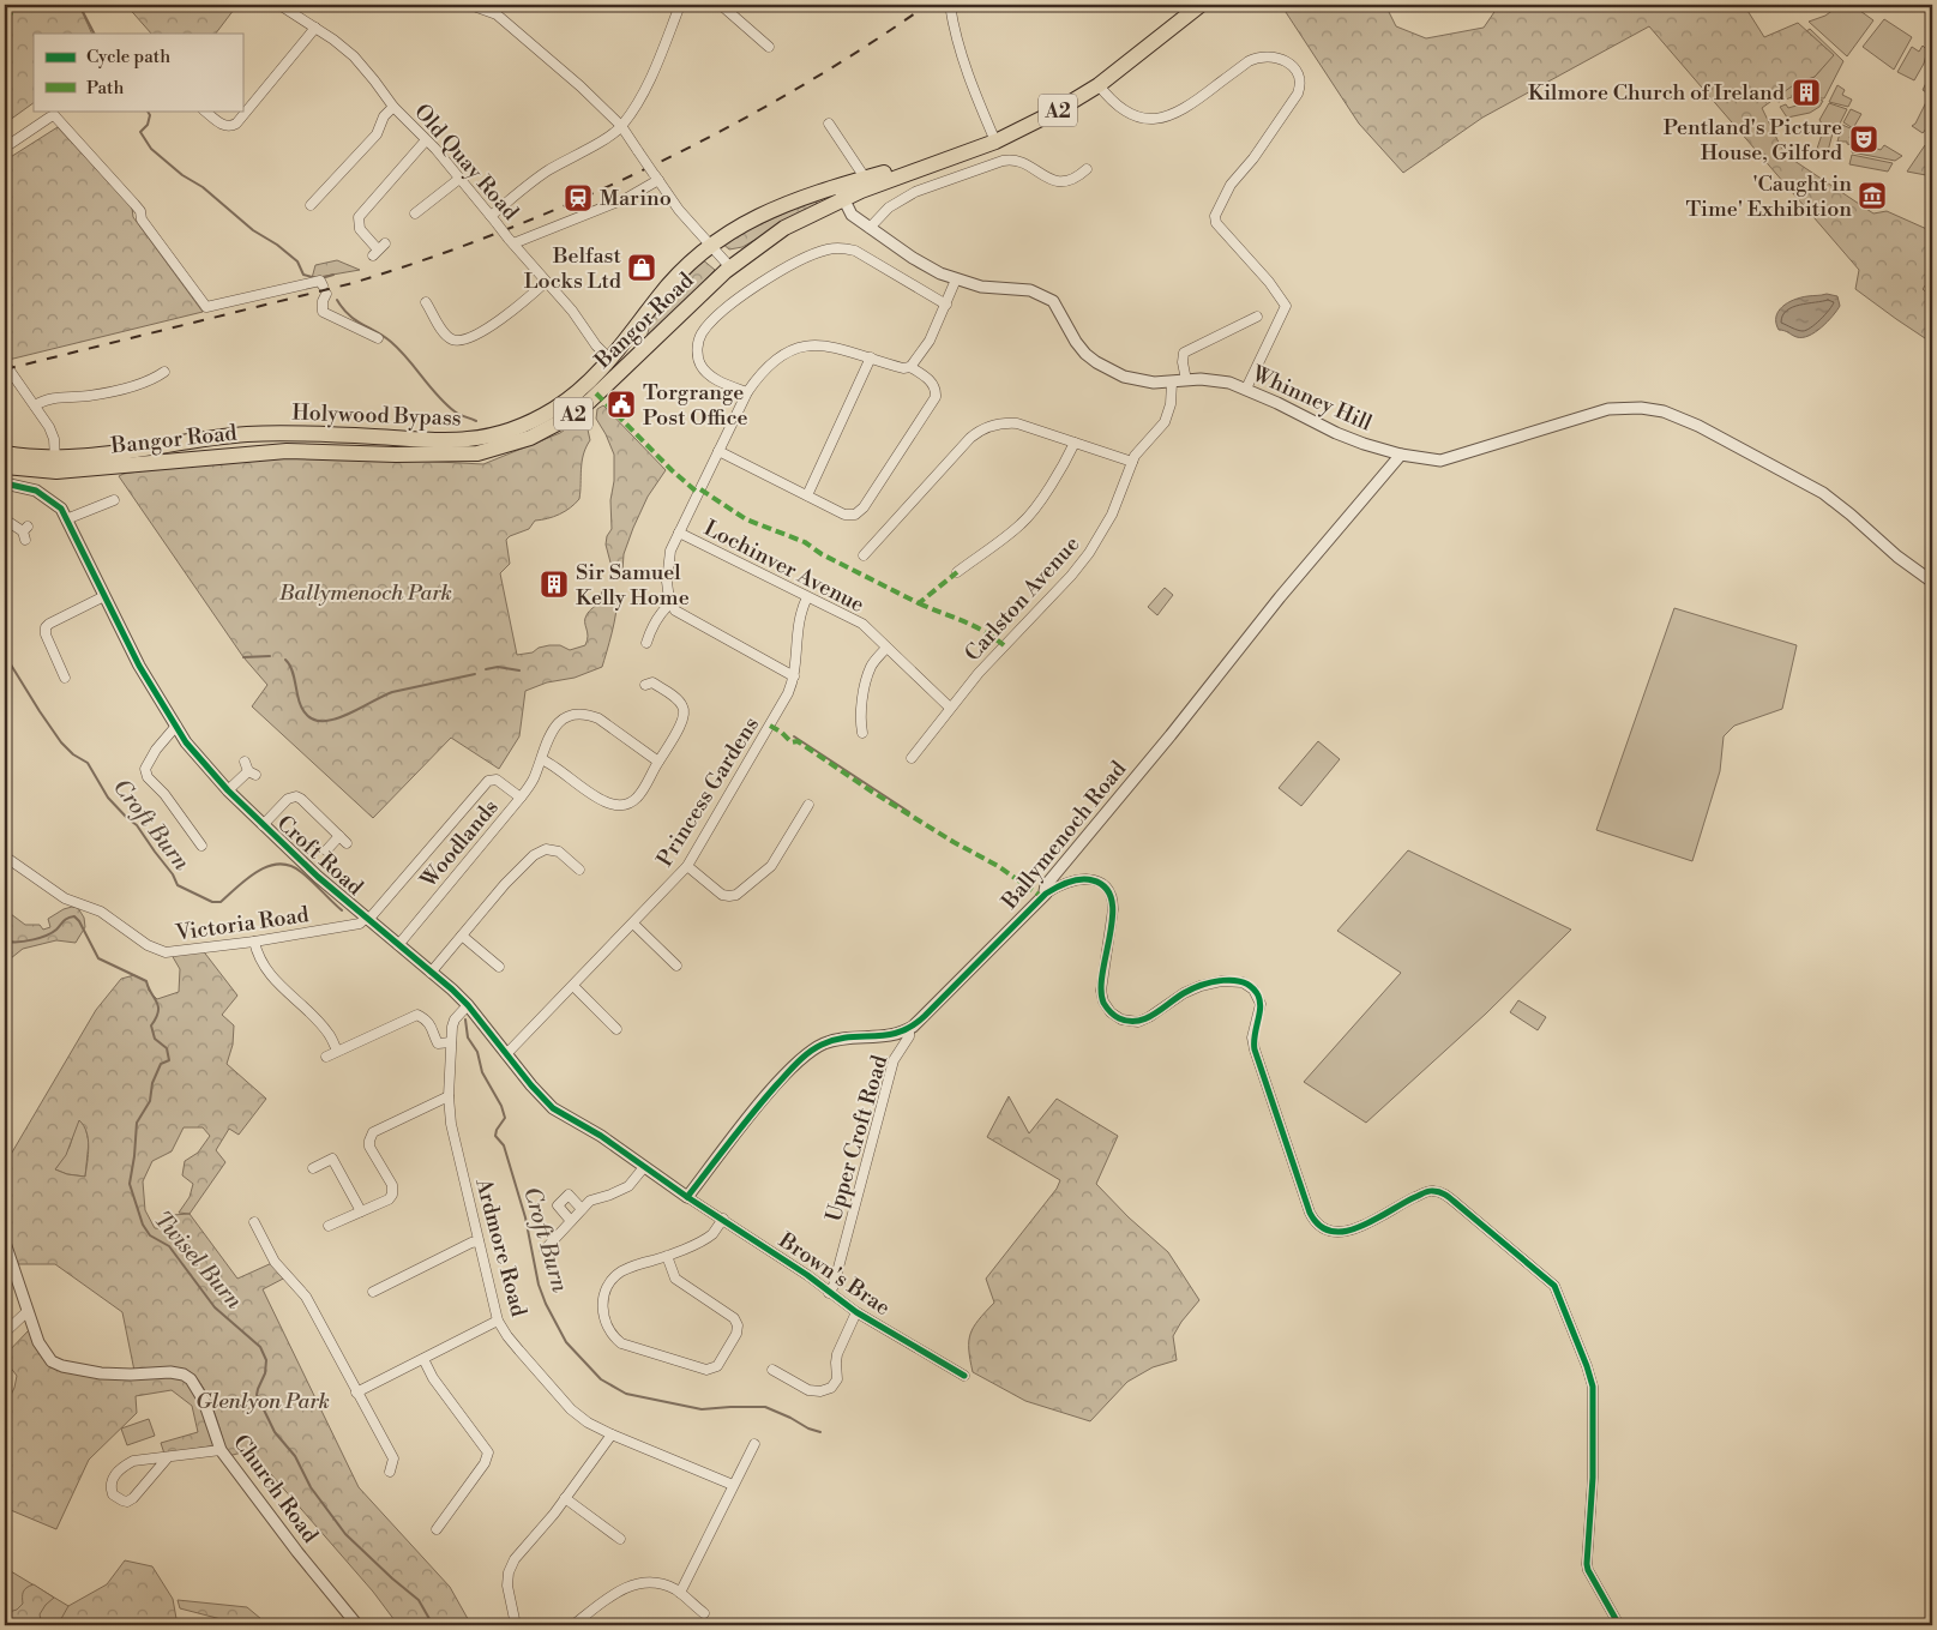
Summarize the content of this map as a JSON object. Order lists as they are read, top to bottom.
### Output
{
  "streets": {
    "highway": ["A2", "Bangor Road"],
    "street": [
      "Old Quay Road",
      "Whinney Hill",
      "Lochinver Avenue",
      "Carlston Avenue",
      "Princess Gardens",
      "Ballymenoch Road",
      "Woodlands",
      "Croft Road",
      "Victoria Road",
      "Upper Croft Road",
      "Ardmore Road",
      "Brown's Brae",
      "Church Road"
    ]
  },
  "crossings": [
    ["A2", "Old Quay Road"],
    ["A2", "Bangor Road"],
    ["A2", "Whinney Hill"],
    ["Bangor Road", "Whinney Hill"],
    ["Whinney Hill", "Carlston Avenue"],
    ["Whinney Hill", "Ballymenoch Road"],
    ["Lochinver Avenue", "Carlston Avenue"],
    ["Lochinver Avenue", "Princess Gardens"],
    ["Princess Gardens", "Croft Road"],
    ["Ballymenoch Road", "Croft Road"],
    ["Ballymenoch Road", "Upper Croft Road"],
    ["Ballymenoch Road", "Brown's Brae"],
    ["Woodlands", "Croft Road"],
    ["Woodlands", "Victoria Road"],
    ["Croft Road", "Victoria Road"],
    ["Croft Road", "Ardmore Road"],
    ["Croft Road", "Brown's Brae"],
    ["Upper Croft Road", "Brown's Brae"]
  ],
  "water": ["Croft Burn", "Twisel Burn"],
  "parks": ["Ballymenoch Park", "Glenlyon Park"],
  "places": {
    "building": ["Kilmore Church of Ireland", "Sir Samuel Kelly Home"],
    "theatre": ["Pentland's Picture House, Gilford"],
    "museum": ["'Caught in Time' Exhibition"],
    "station": ["Marino"],
    "shop": ["Belfast Locks Ltd"],
    "public building": ["Torgrange Post Office"]
  },
  "legend": ["Cycle path", "Path"]
}
